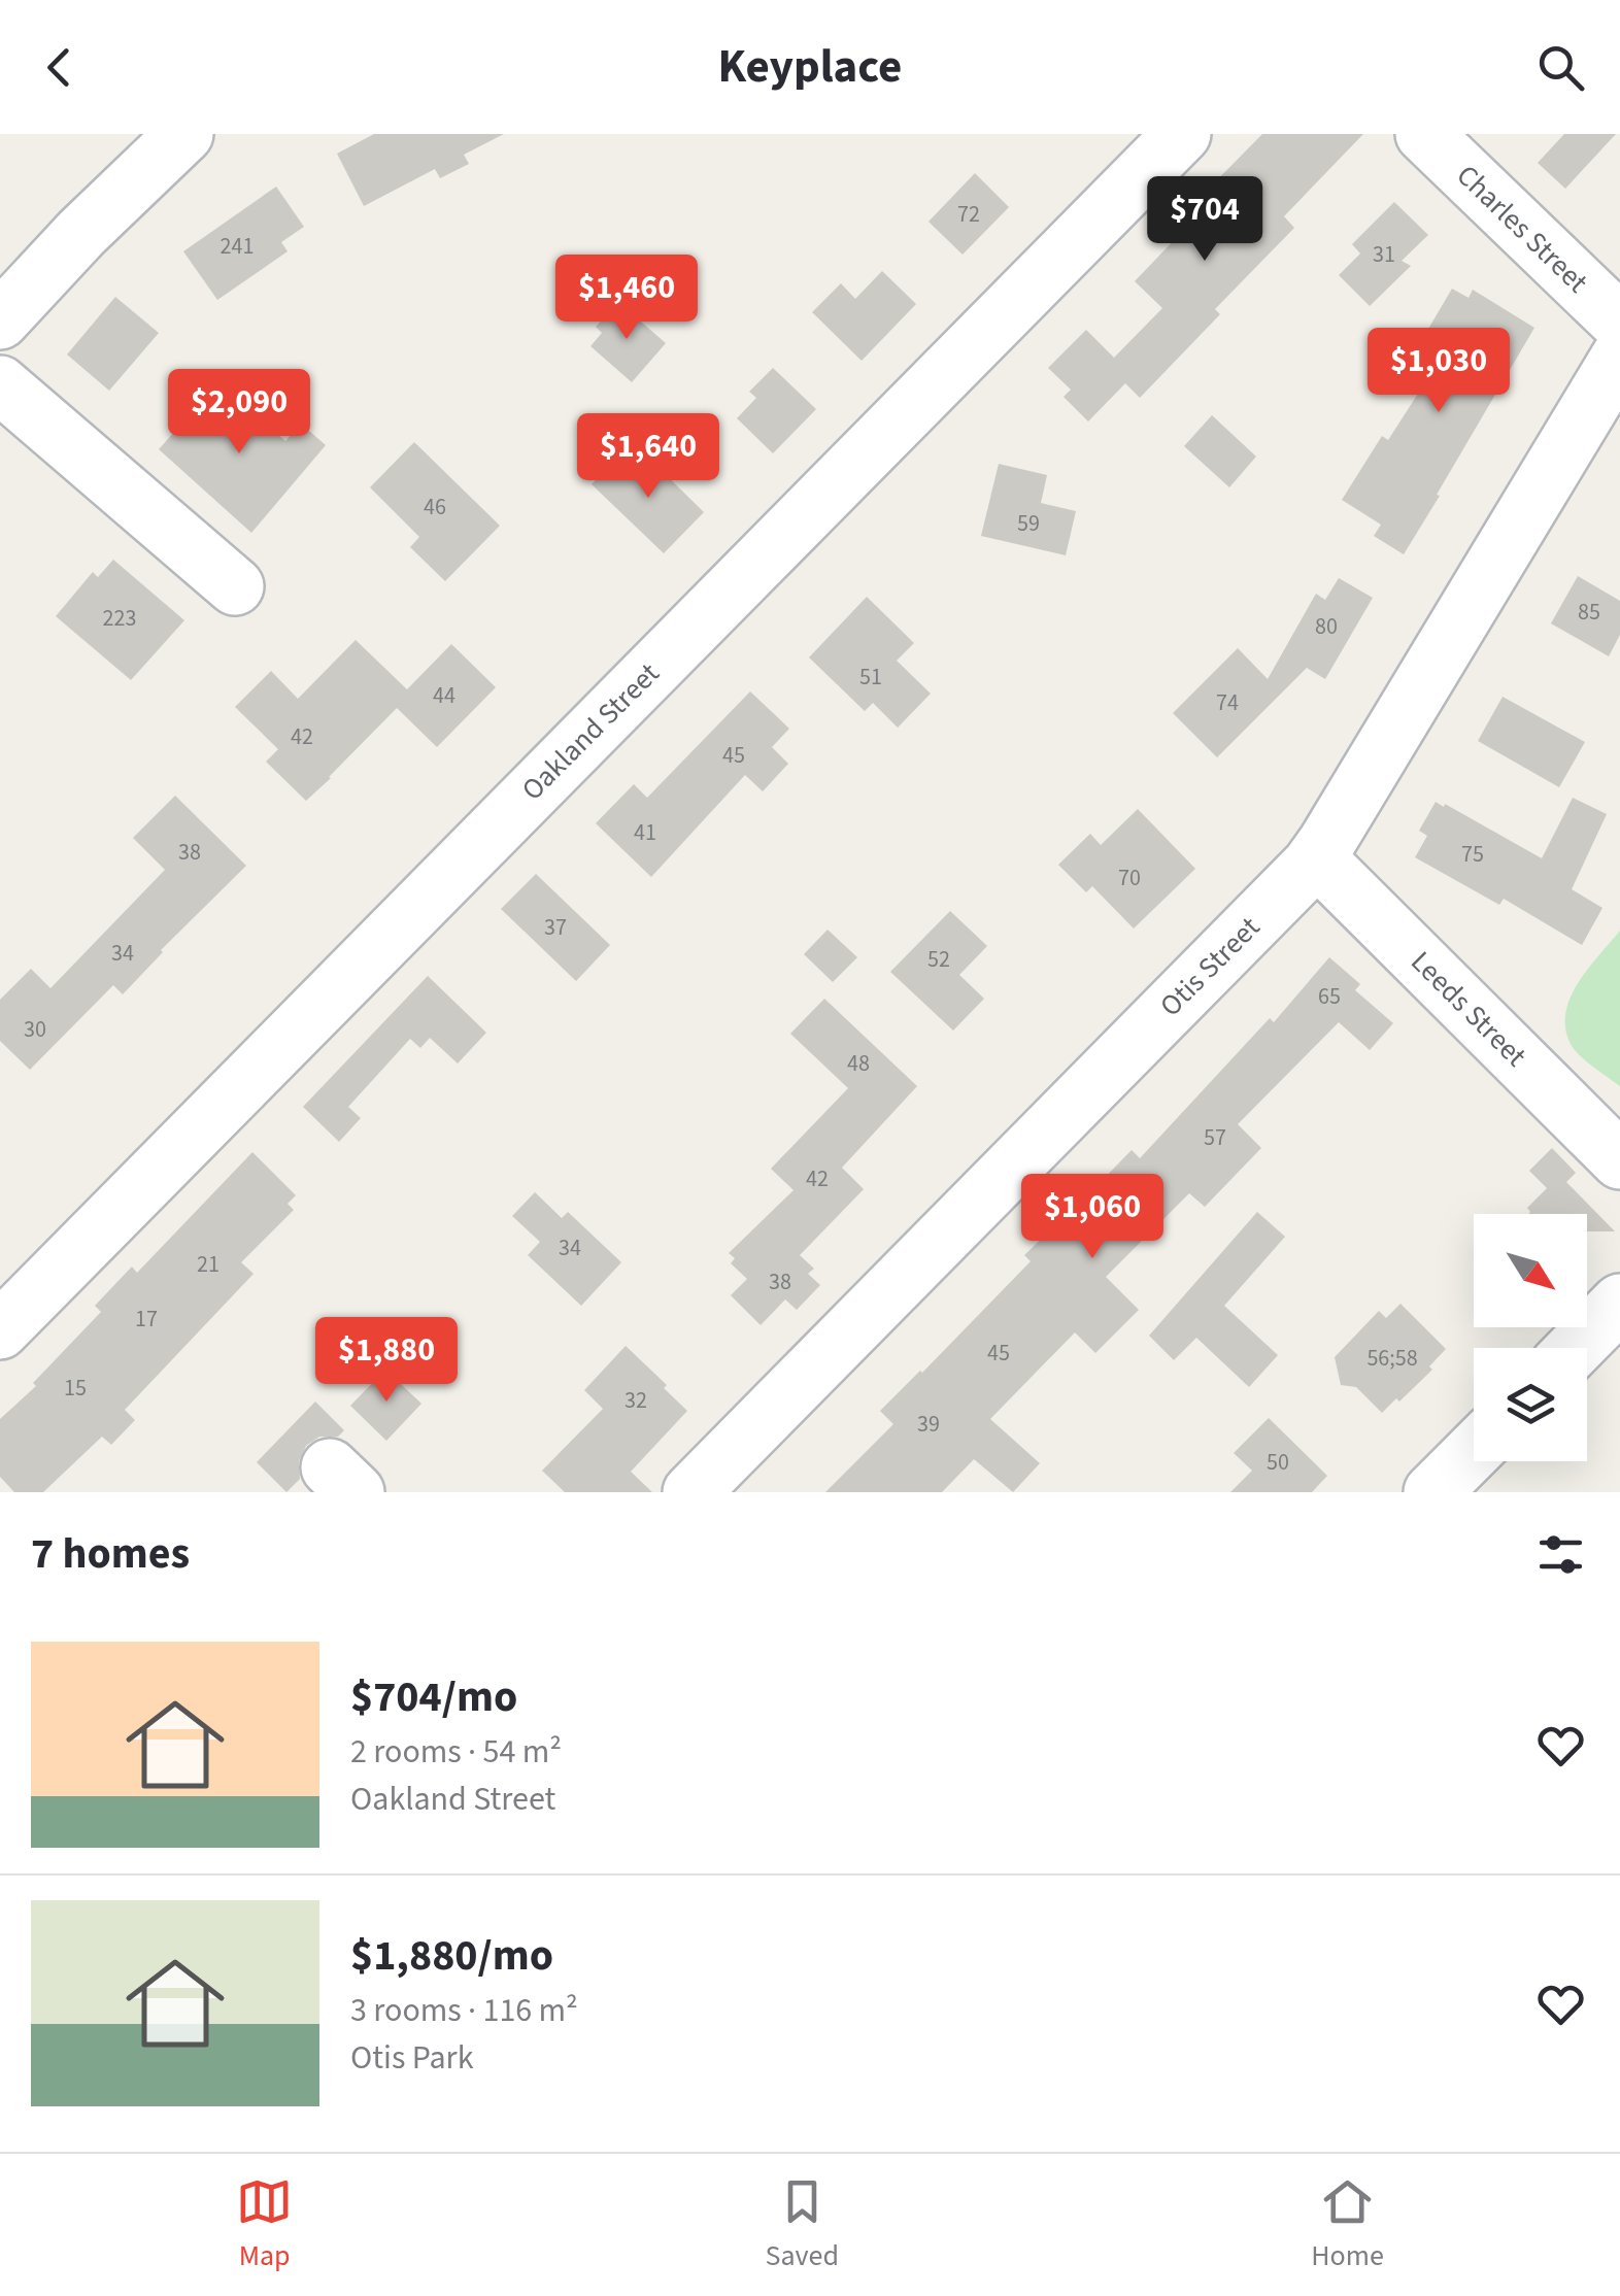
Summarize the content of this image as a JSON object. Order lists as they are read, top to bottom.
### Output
{
  "streets": {
    "street": [
      "Charles Street",
      "Oakland Street",
      "Otis Street",
      "Leeds Street"
    ]
  },
  "crossings": [
    ["Otis Street", "Leeds Street"]
  ],
  "house_numbers": [
    "72",
    "241",
    "31",
    "46",
    "59",
    "85",
    "223",
    "80",
    "51",
    "44",
    "74",
    "42",
    "45",
    "41",
    "38",
    "75",
    "70",
    "37",
    "34",
    "52",
    "65",
    "30",
    "48",
    "57",
    "42",
    "34",
    "21",
    "38",
    "17",
    "45",
    "56;58",
    "15",
    "32",
    "39",
    "50"
  ],
  "north": "bottom right",
  "page": {
    "header": "Keyplace",
    "price": [
      "$704",
      "$1,460",
      "$1,030",
      "$2,090",
      "$1,640",
      "$1,060",
      "$1,880"
    ],
    "heading": "7 homes",
    "list": [
      {
        "name": "$704/mo",
        "note": "2 rooms · 54 m² · Oakland Street"
      },
      {
        "name": "$1,880/mo",
        "note": "3 rooms · 116 m² · Otis Park"
      }
    ],
    "tabs": ["Map", "Saved", "Home"]
  }
}
